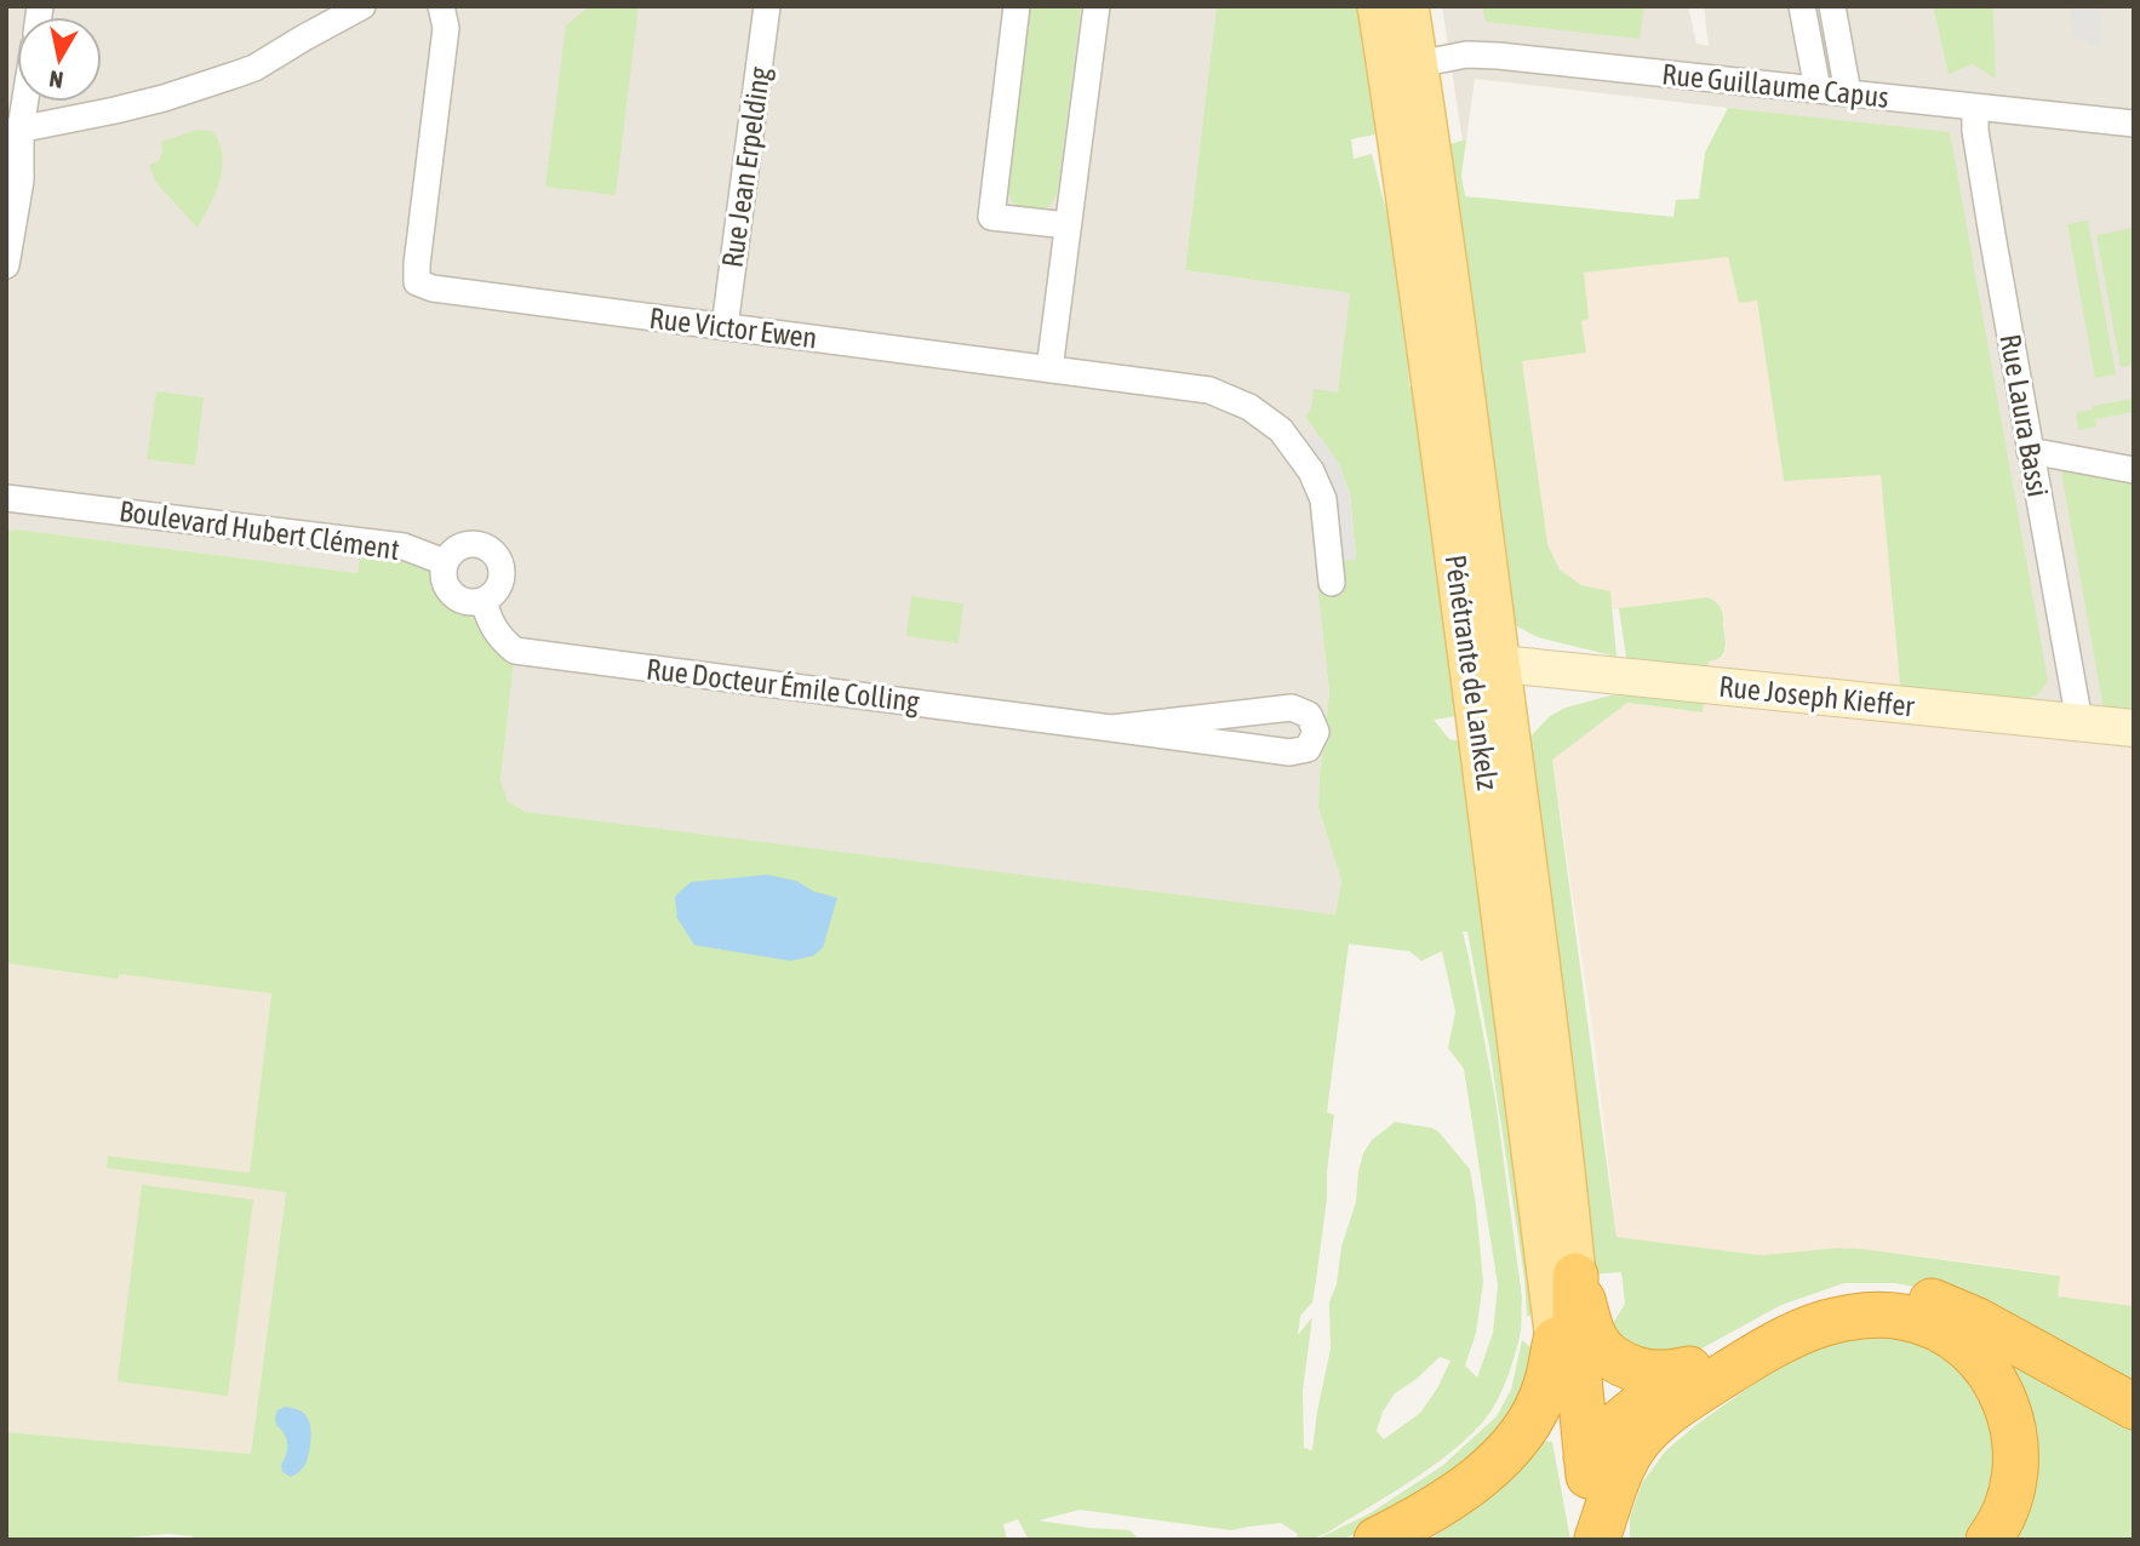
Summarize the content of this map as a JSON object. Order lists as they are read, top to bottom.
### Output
{
  "streets": {
    "main road": ["Pénétrante de Lankelz", "Rue Joseph Kieffer"],
    "street": [
      "Rue Guillaume Capus",
      "Rue Jean Erpelding",
      "Rue Victor Ewen",
      "Rue Laura Bassi",
      "Boulevard Hubert Clément",
      "Rue Docteur Émile Colling"
    ]
  },
  "crossings": [
    ["Rue Guillaume Capus", "Rue Laura Bassi"],
    ["Rue Guillaume Capus", "Pénétrante de Lankelz"],
    ["Rue Jean Erpelding", "Rue Victor Ewen"],
    ["Rue Laura Bassi", "Rue Joseph Kieffer"],
    ["Boulevard Hubert Clément", "Rue Docteur Émile Colling"],
    ["Pénétrante de Lankelz", "Rue Joseph Kieffer"]
  ],
  "north": "bottom"
}
